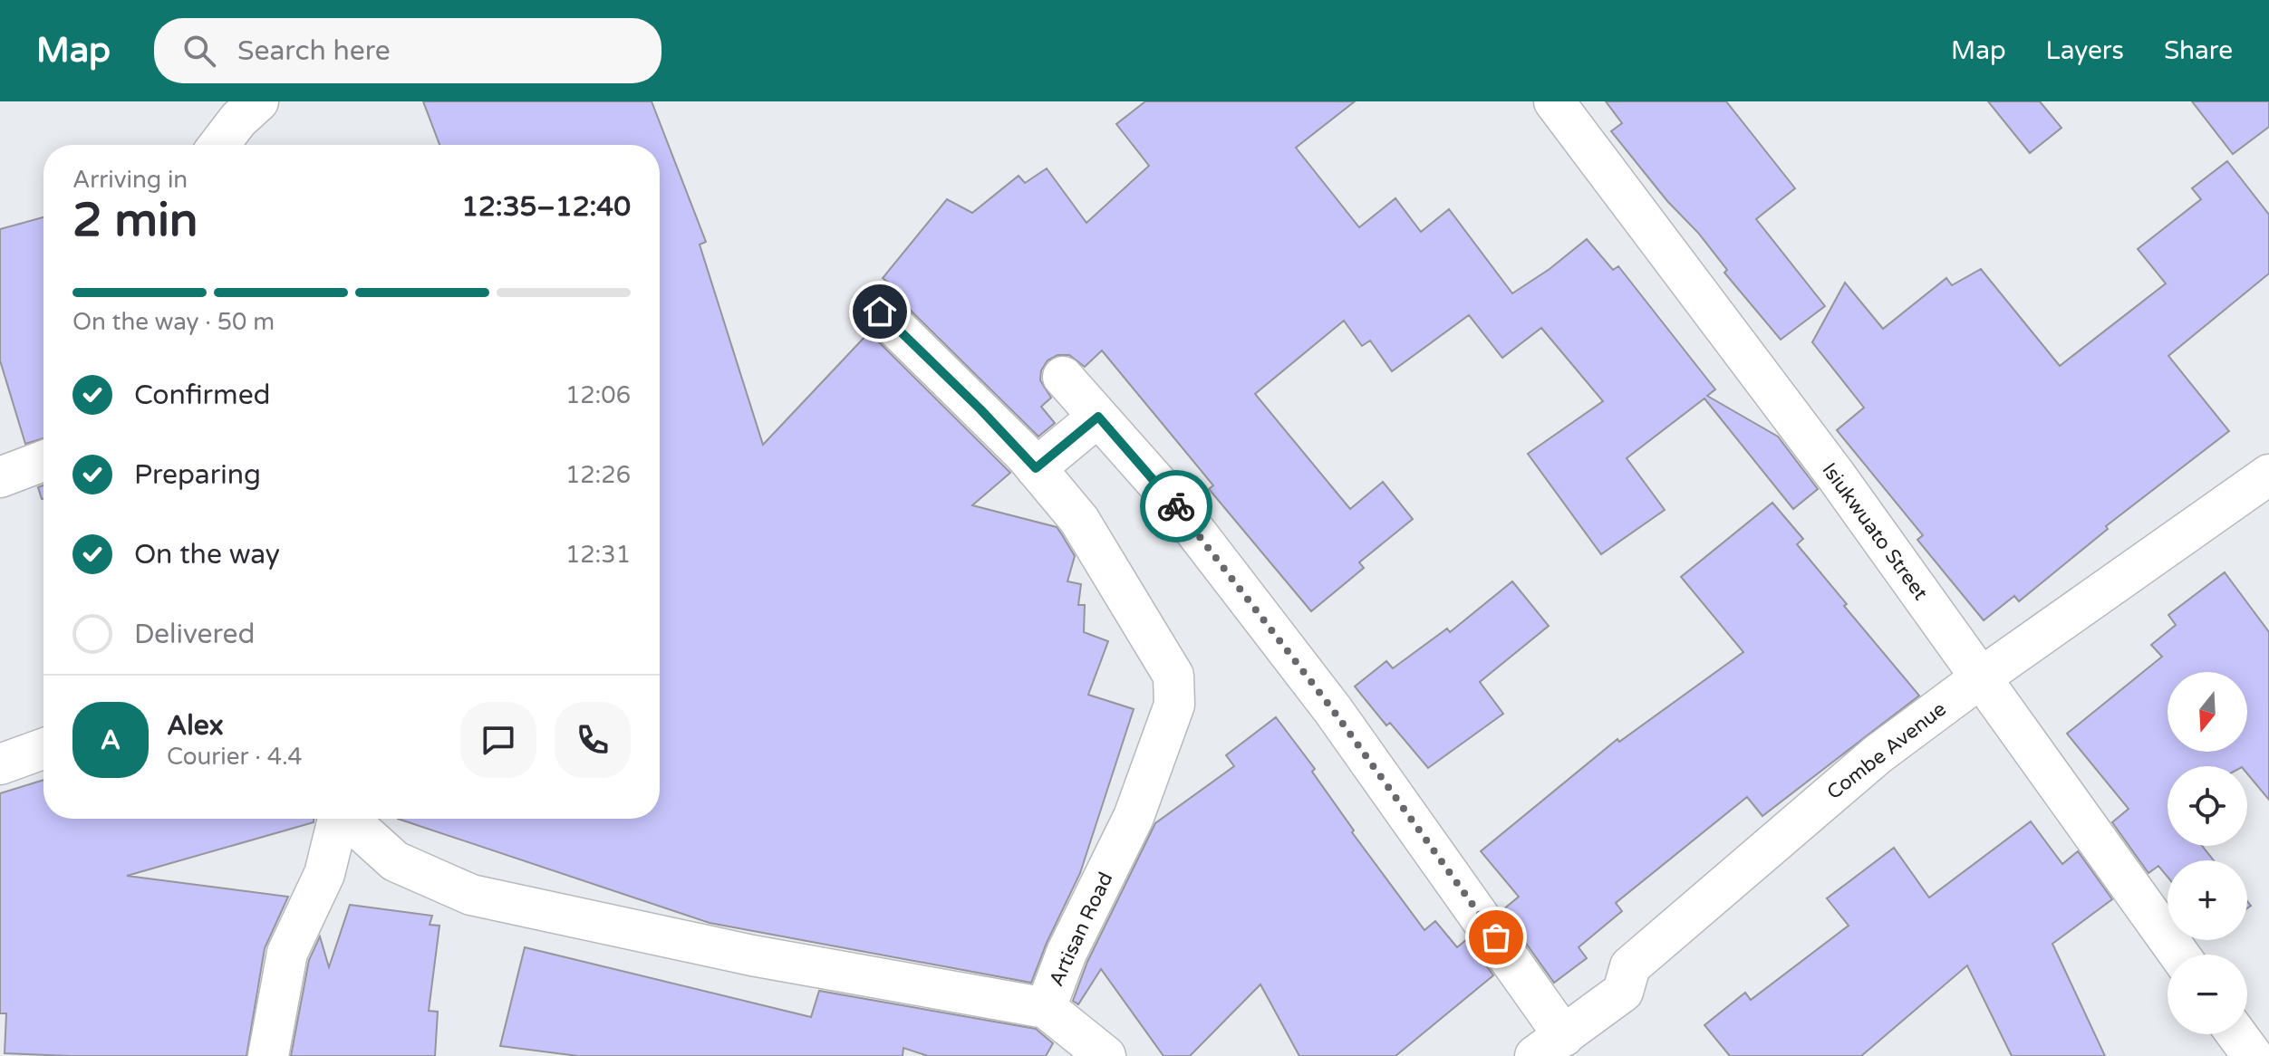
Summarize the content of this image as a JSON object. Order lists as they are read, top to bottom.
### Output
{
  "streets": {
    "street": ["Isiukwuato Street", "Combe Avenue", "Artisan Road"]
  },
  "crossings": [
    ["Isiukwuato Street", "Combe Avenue"]
  ],
  "north": "bottom",
  "page": {
    "header": "Map",
    "search": "Search here",
    "nav": ["Map", "Layers", "Share"],
    "heading": ["2 min", "Arriving in", "12:35–12:40"],
    "panel": ["Alex", "Courier · 4.4"],
    "bar": "On the way · 50 m",
    "list": [
      ["Confirmed", "12:06"],
      ["Preparing", "12:26"],
      ["On the way", "12:31"],
      "Delivered"
    ],
    "map_buttons": ["+", "−"],
    "round": "A"
  }
}
